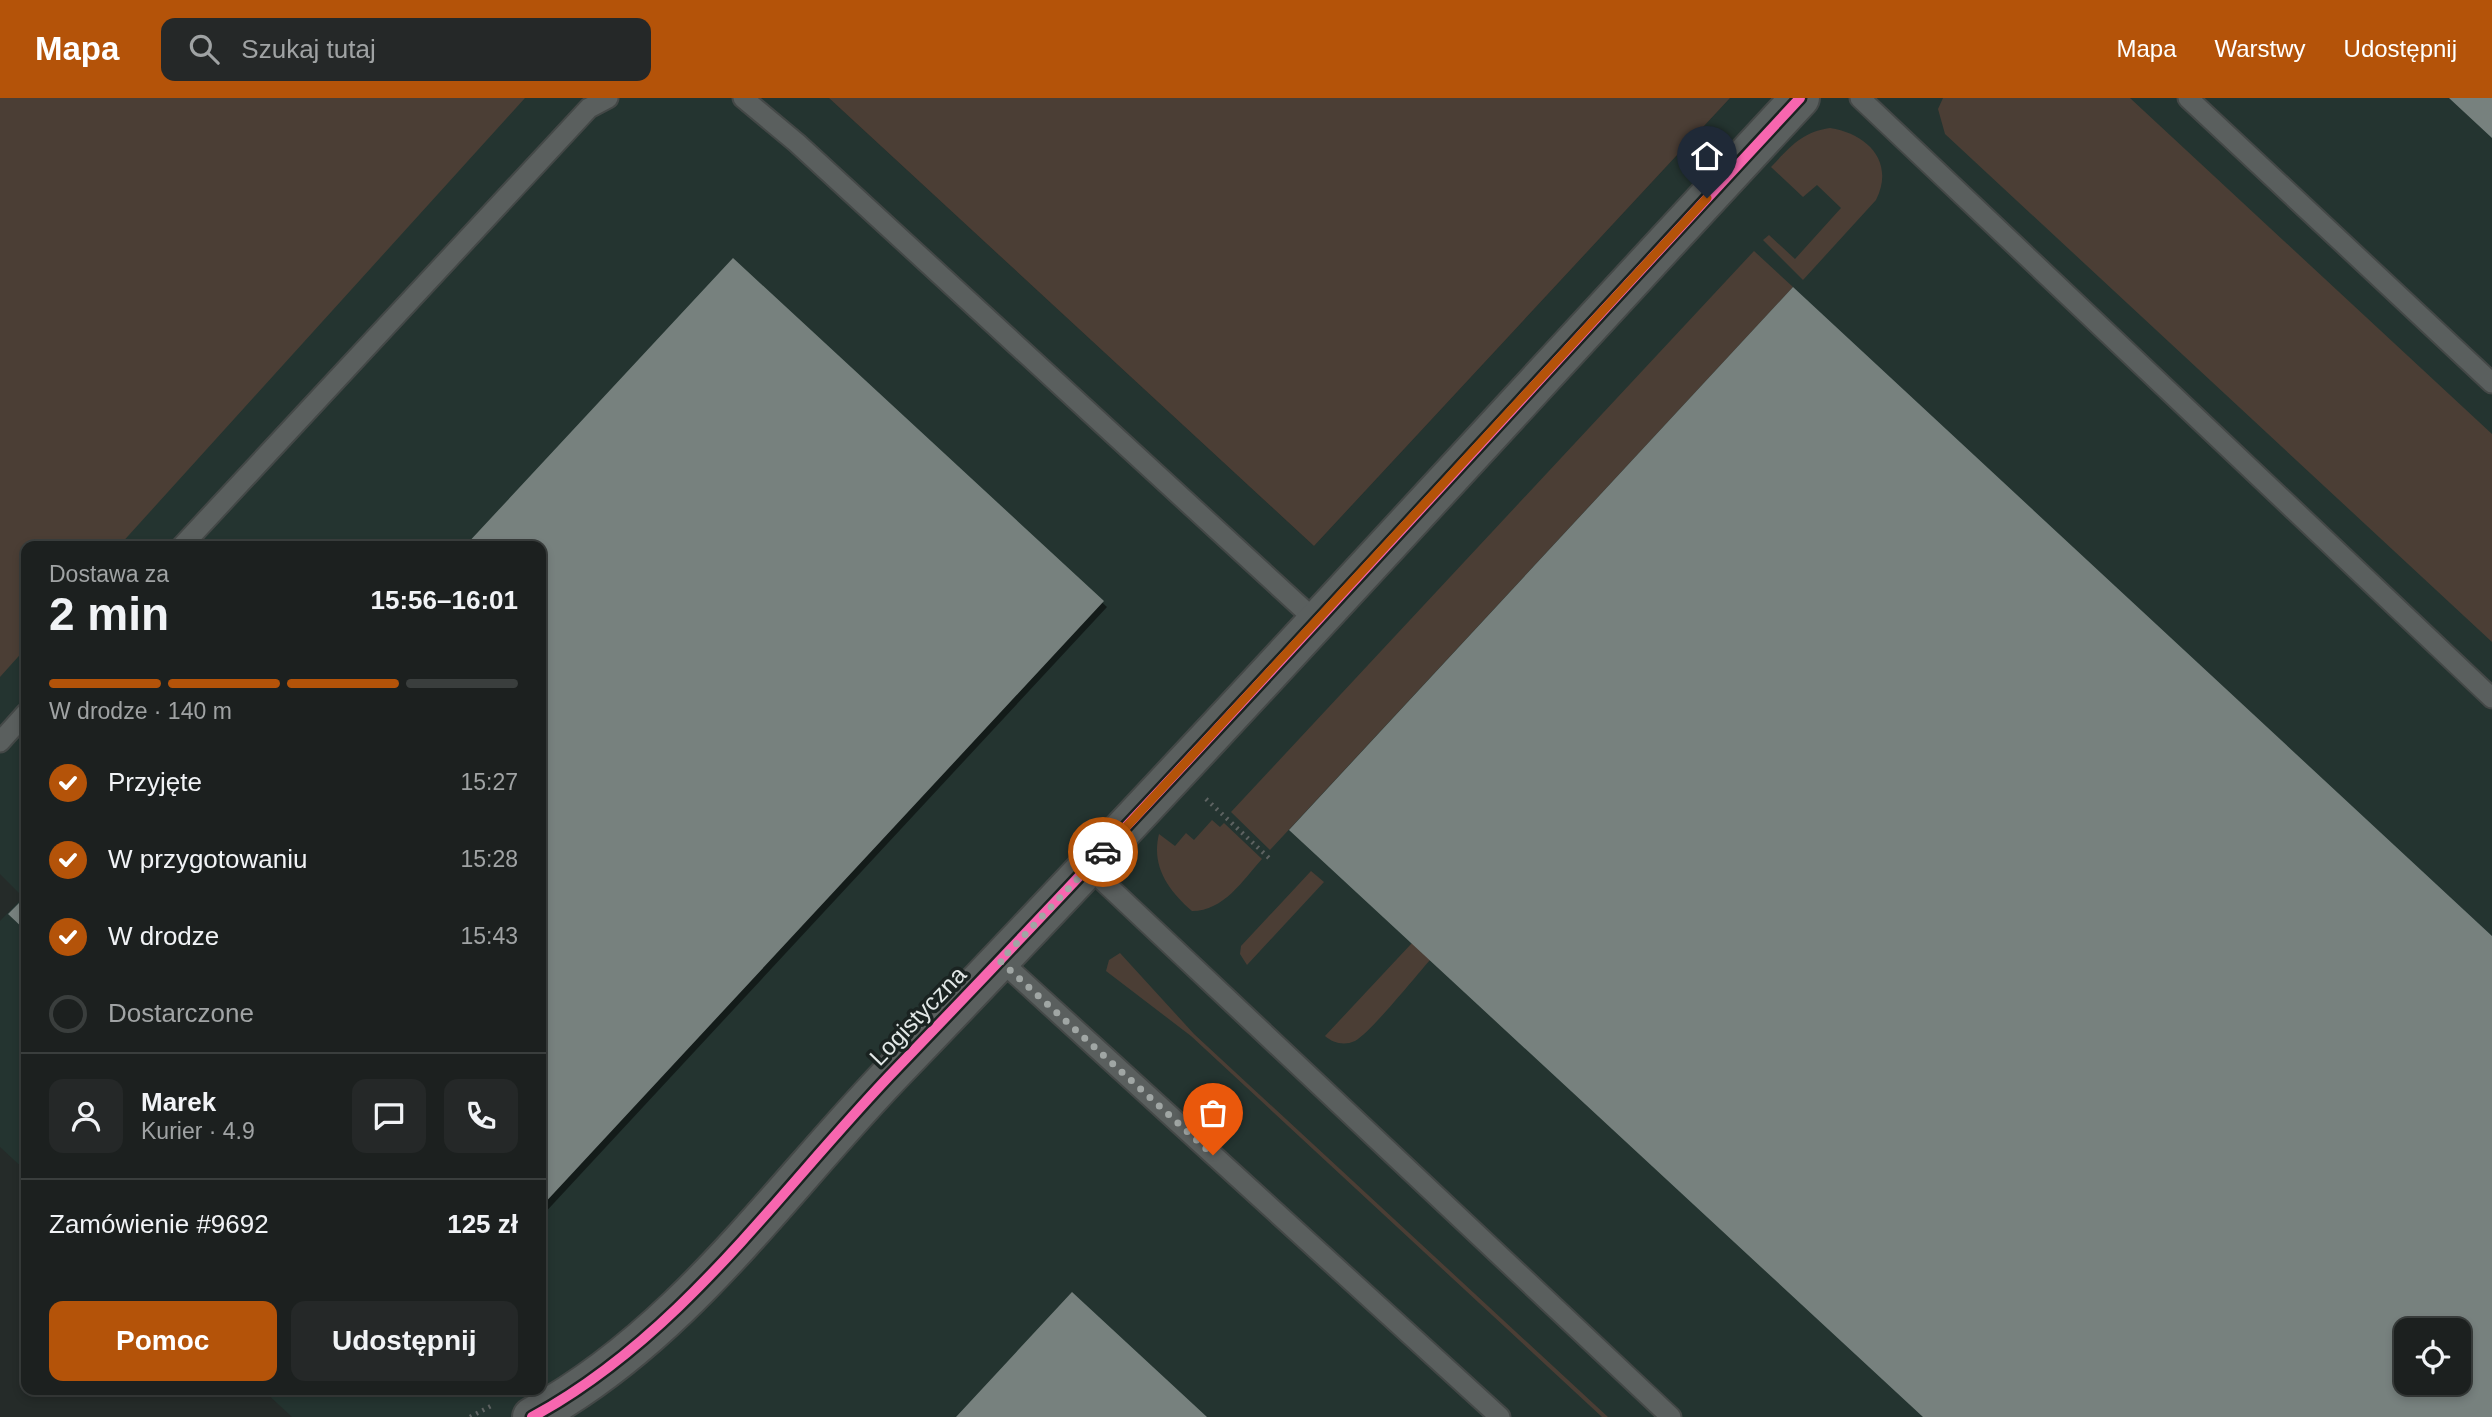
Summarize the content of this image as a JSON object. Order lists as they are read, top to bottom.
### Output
{
  "streets": {
    "street": ["Logistyczna"]
  },
  "page": {
    "header": "Mapa",
    "search": "Szukaj tutaj",
    "nav": ["Mapa", "Warstwy", "Udostępnij"],
    "heading": ["2 min", "Dostawa za", "15:56–16:01"],
    "panel": [
      "Marek",
      "Kurier · 4.9",
      "Zamówienie #9692",
      "125 zł"
    ],
    "bar": "W drodze · 140 m",
    "list": [
      ["Przyjęte", "15:27"],
      ["W przygotowaniu", "15:28"],
      ["W drodze", "15:43"],
      "Dostarczone"
    ],
    "buttons": ["Pomoc", "Udostępnij"]
  }
}
